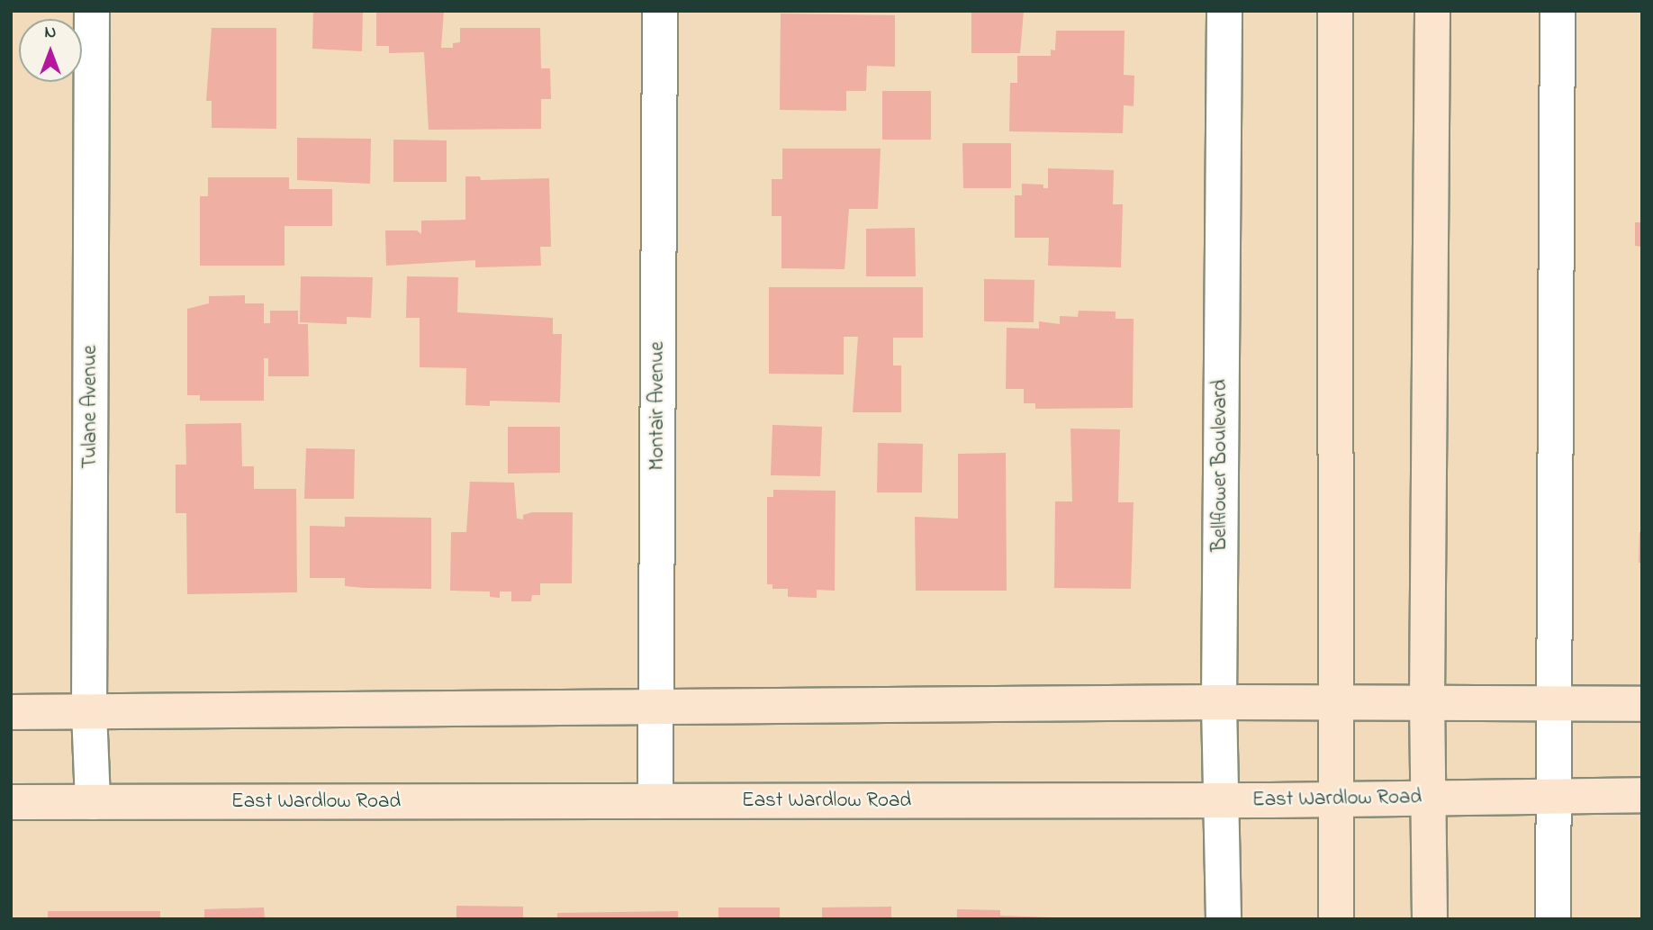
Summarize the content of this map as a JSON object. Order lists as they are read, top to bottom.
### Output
{
  "streets": {
    "main road": ["East Wardlow Road"],
    "street": ["Montair Avenue", "Tulane Avenue", "Bellflower Boulevard"]
  },
  "crossings": [
    ["Montair Avenue", "East Wardlow Road"],
    ["Tulane Avenue", "East Wardlow Road"],
    ["Bellflower Boulevard", "East Wardlow Road"]
  ],
  "north": "top"
}
